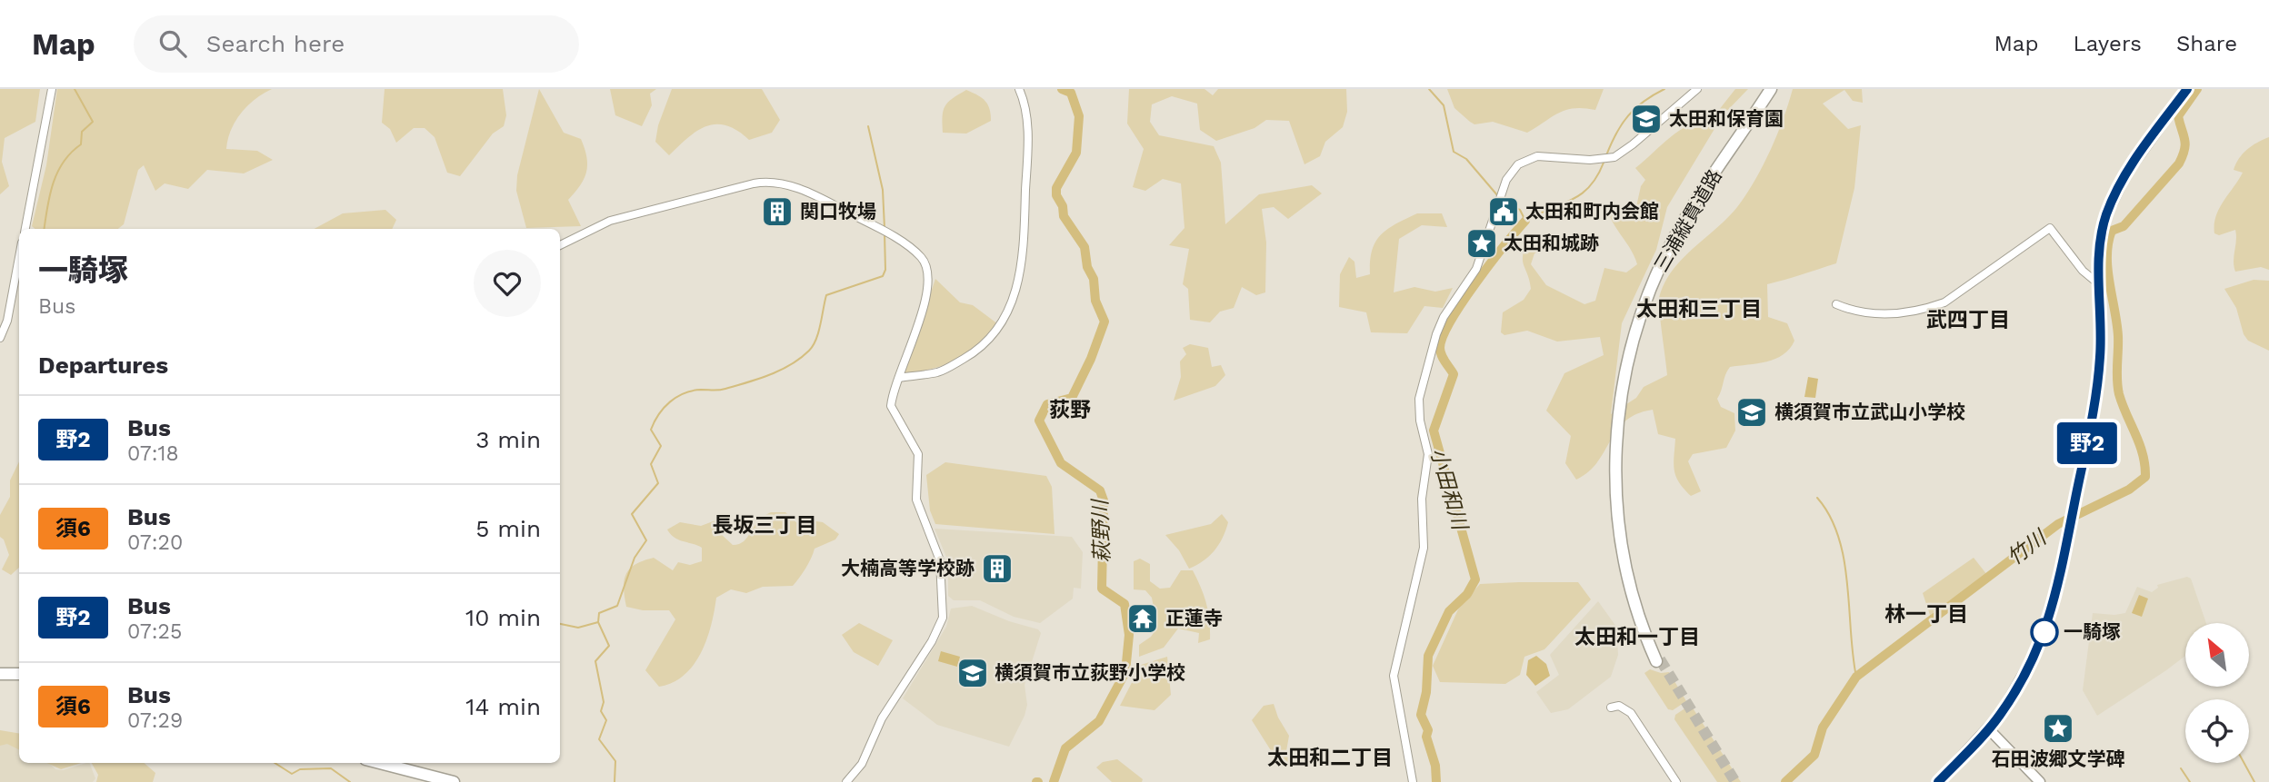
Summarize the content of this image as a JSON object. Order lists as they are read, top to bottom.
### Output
{
  "streets": {
    "highway": ["三浦縦貫道路"]
  },
  "districts": [
    "太田和三丁目",
    "武四丁目",
    "荻野",
    "長坂三丁目",
    "林一丁目",
    "太田和一丁目",
    "太田和二丁目"
  ],
  "water": ["小田和川", "萩野川", "竹川"],
  "places": {
    "school or university": ["太田和保育園", "横須賀市立武山小学校", "横須賀市立荻野小学校"],
    "building": ["関口牧場", "大楠高等学校跡"],
    "public building": ["太田和町内会館"],
    "place": ["太田和城跡", "石田波郷文学碑"],
    "temple": ["正蓮寺"],
    "other": ["一騎塚"]
  },
  "lines": ["bus line 野2"],
  "north": "top left",
  "page": {
    "header": "Map",
    "search": "Search here",
    "nav": ["Map", "Layers", "Share"],
    "on_map": "野2",
    "heading": [
      ["一騎塚", "Bus"],
      "Departures"
    ],
    "list": [
      {
        "mark": "野2",
        "name": "Bus",
        "note": "07:18",
        "value": "3 min"
      },
      {
        "mark": "須6",
        "name": "Bus",
        "note": "07:20",
        "value": "5 min"
      },
      {
        "mark": "野2",
        "name": "Bus",
        "note": "07:25",
        "value": "10 min"
      },
      {
        "mark": "須6",
        "name": "Bus",
        "note": "07:29",
        "value": "14 min"
      }
    ]
  }
}
